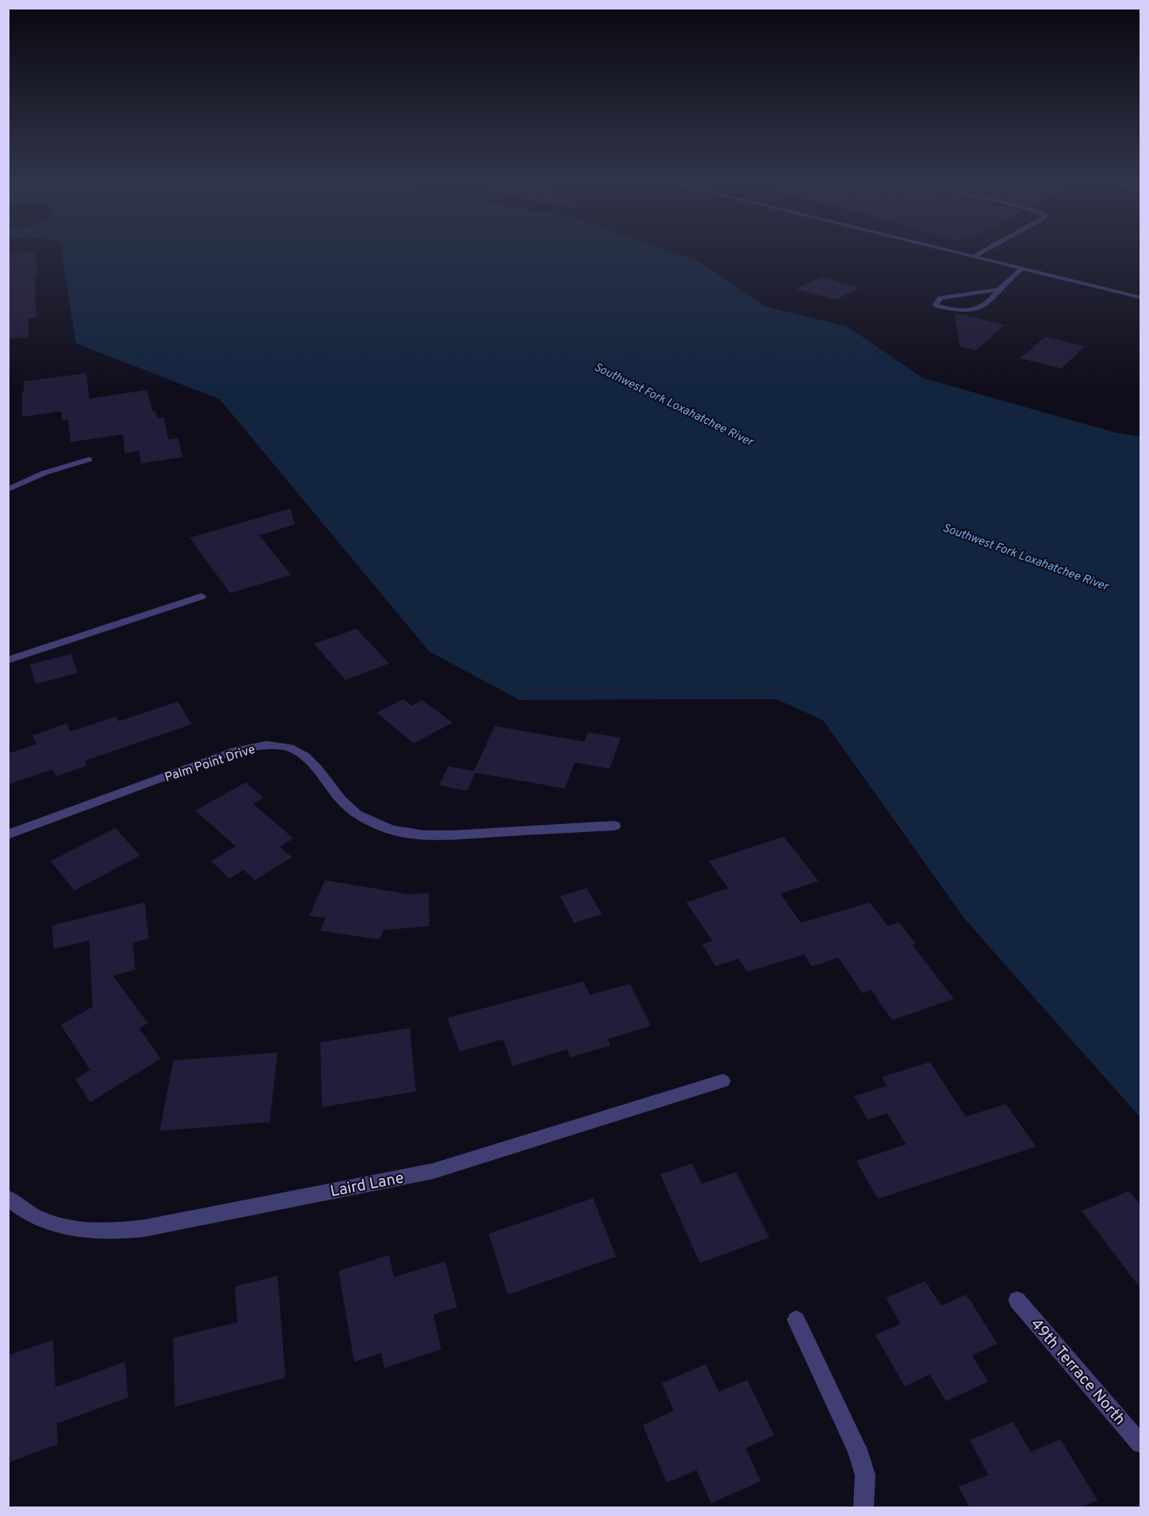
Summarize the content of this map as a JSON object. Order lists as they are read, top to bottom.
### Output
{
  "streets": {
    "street": ["Palm Point Drive", "Laird Lane", "49th Terrace North"]
  },
  "water": ["Southwest Fork Loxahatchee River"]
}
